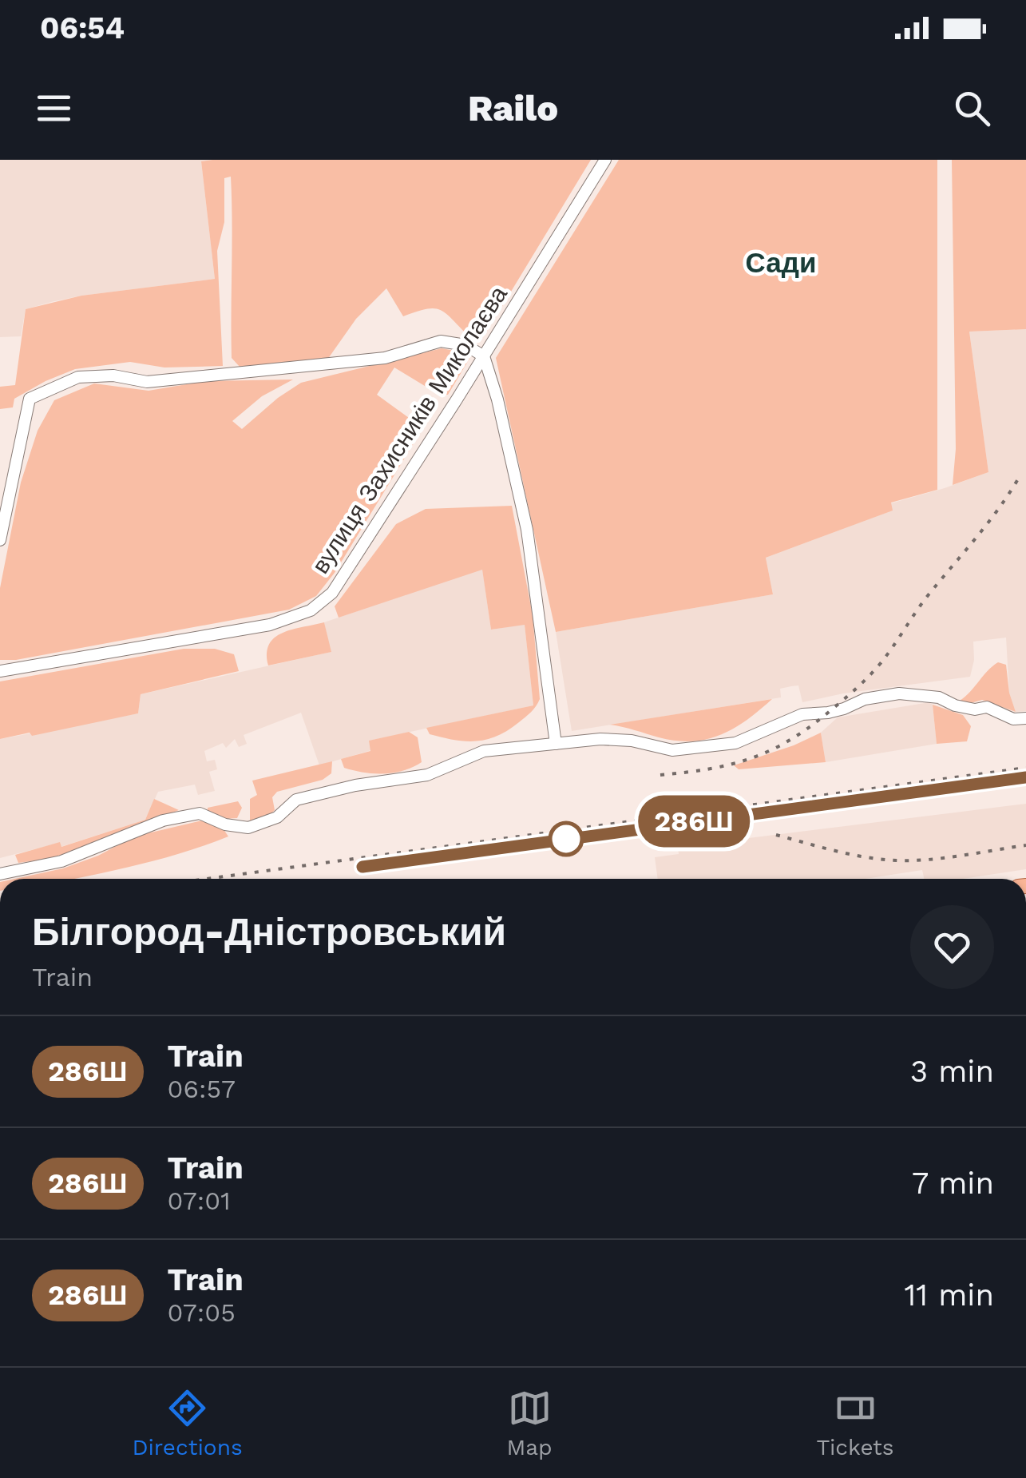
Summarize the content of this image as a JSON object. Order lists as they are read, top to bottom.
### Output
{
  "streets": {
    "street": ["вулиця Захисників Миколаєва"]
  },
  "districts": ["Сади"],
  "page": {
    "status": "06:54",
    "header": "Railo",
    "on_map": "286Ш",
    "heading": ["Білгород-Дністровський", "Train"],
    "list": [
      {
        "mark": "286Ш",
        "name": "Train",
        "note": "06:57",
        "value": "3 min"
      },
      {
        "mark": "286Ш",
        "name": "Train",
        "note": "07:01",
        "value": "7 min"
      },
      {
        "mark": "286Ш",
        "name": "Train",
        "note": "07:05",
        "value": "11 min"
      }
    ],
    "tabs": ["Directions", "Map", "Tickets"]
  }
}
